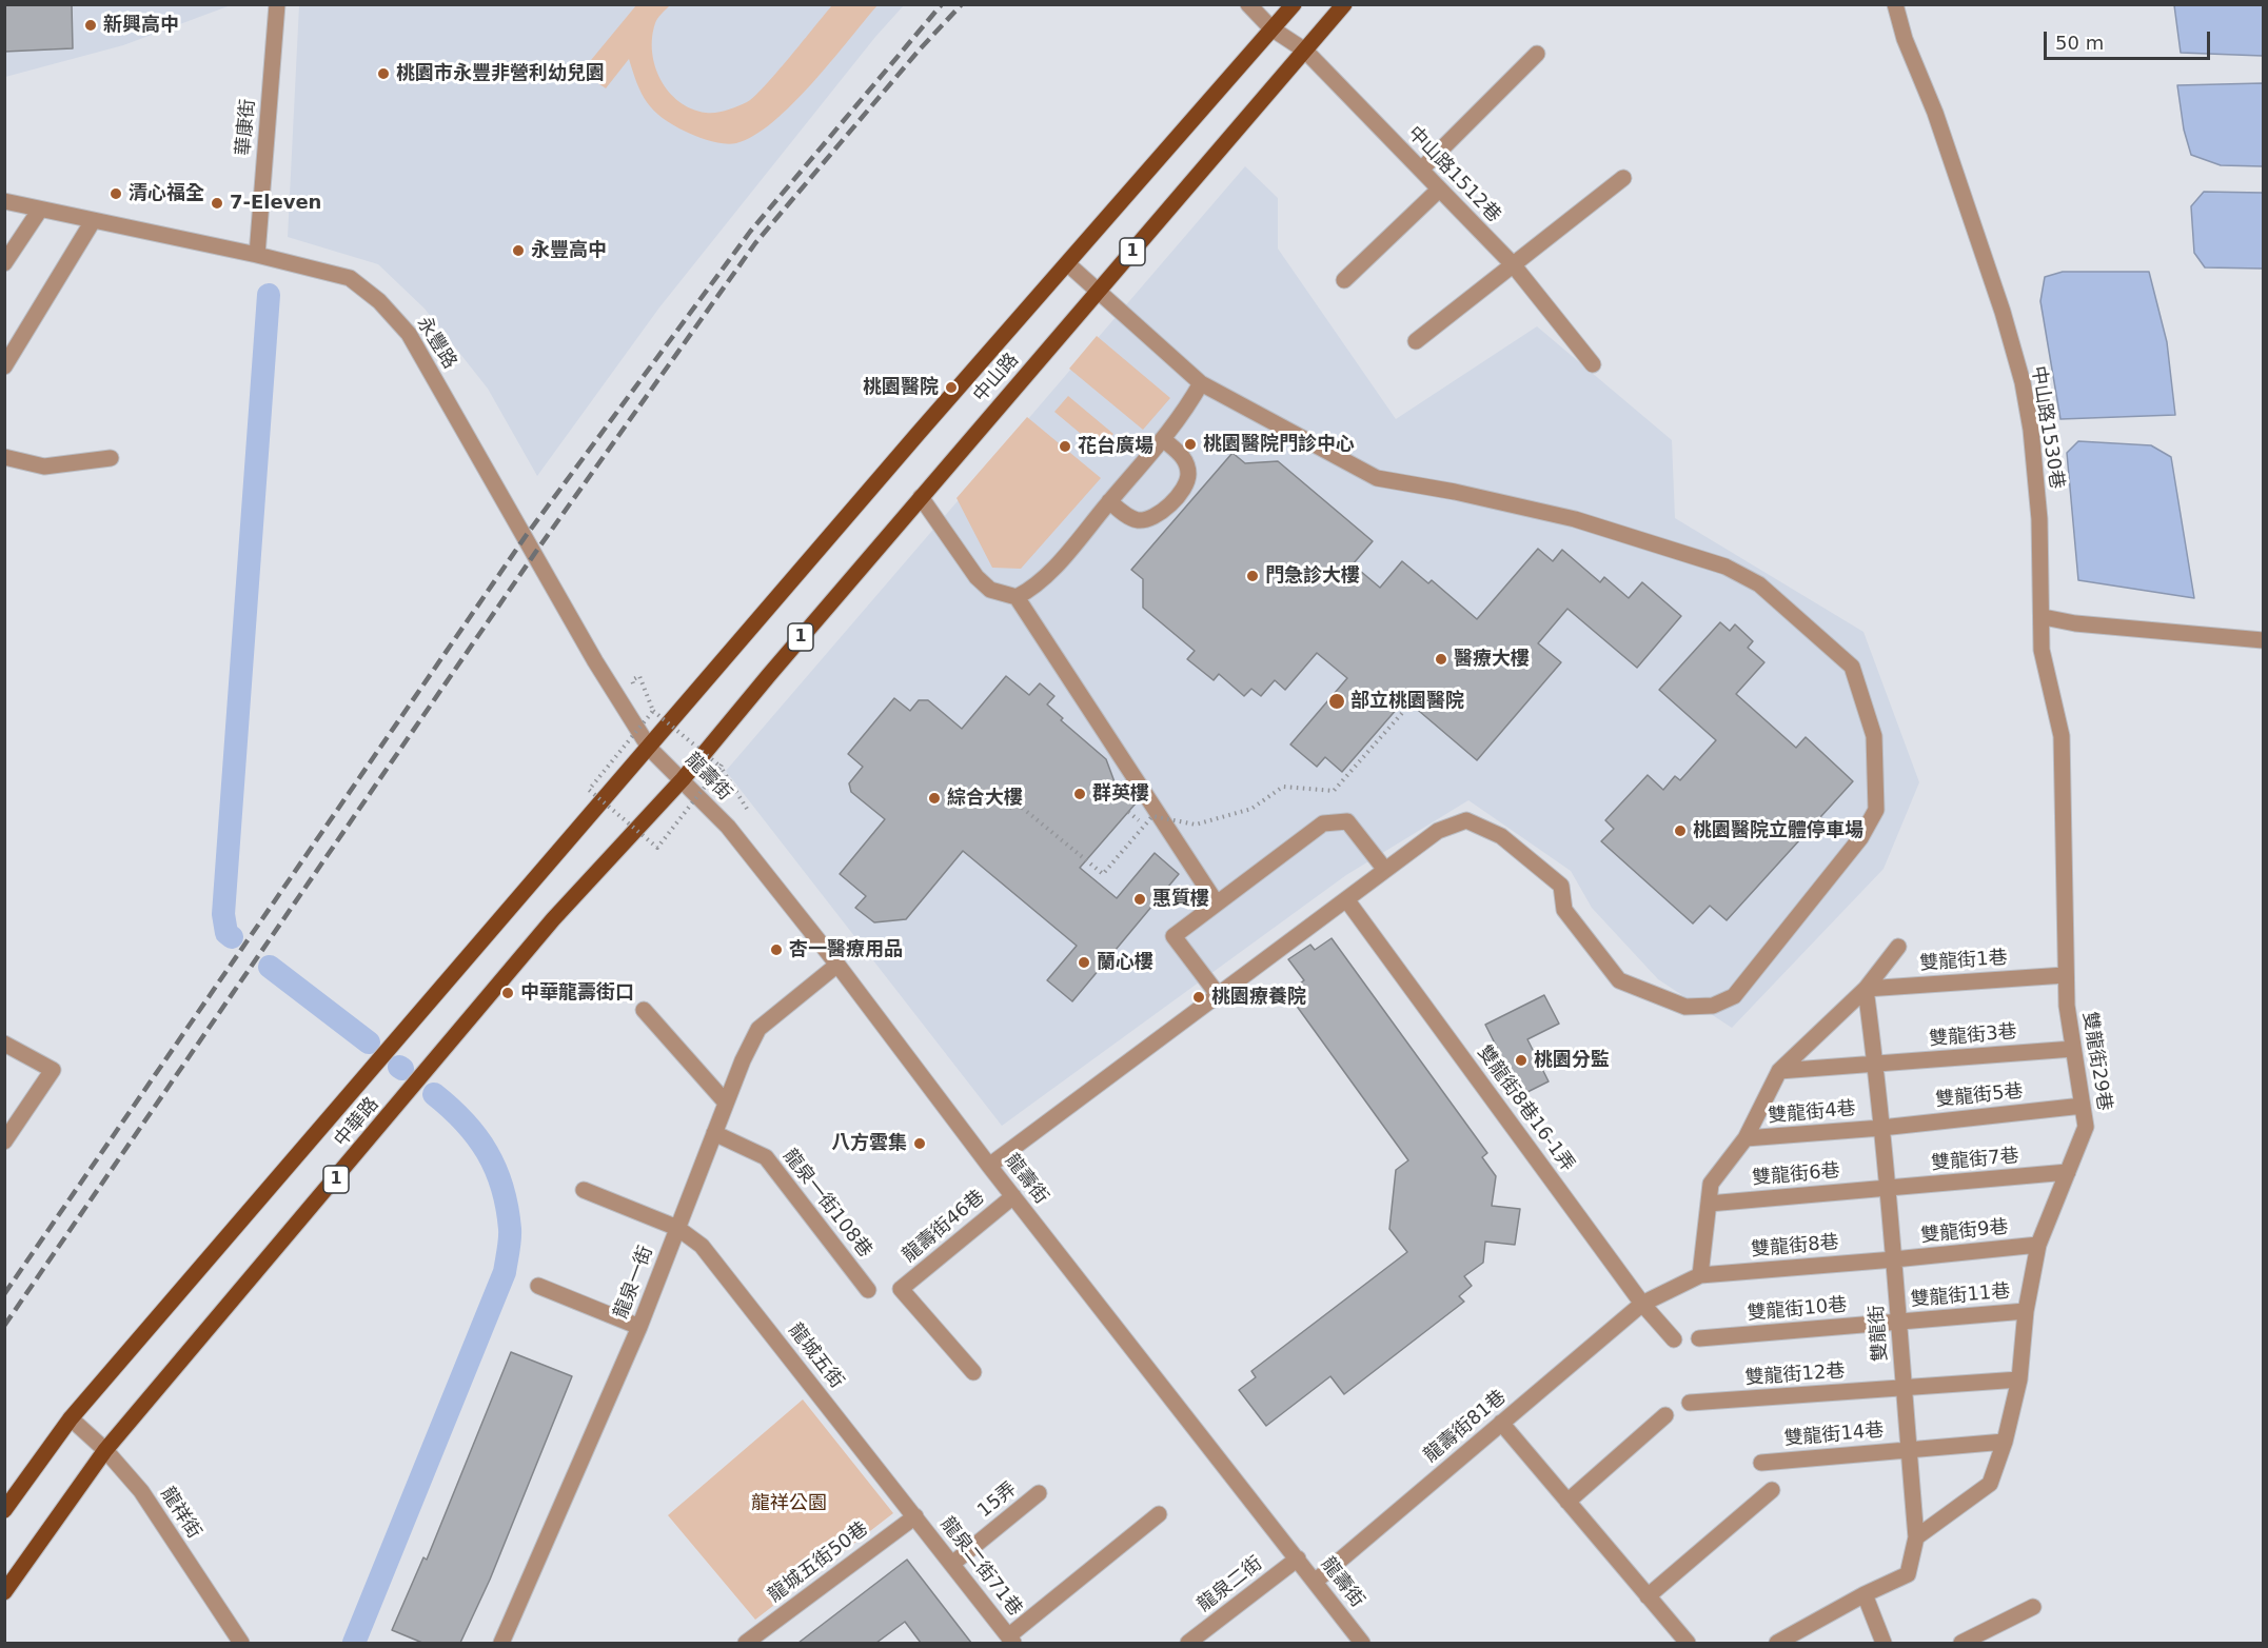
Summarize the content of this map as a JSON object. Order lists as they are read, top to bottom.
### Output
{
  "streets": {
    "main road": ["1", "中山路", "中華路"],
    "street": [
      "華康街",
      "中山路1512巷",
      "永豐路",
      "中山路1530巷",
      "龍壽街",
      "雙龍街1巷",
      "雙龍街3巷",
      "雙龍街29巷",
      "雙龍街5巷",
      "雙龍街8巷16-1弄",
      "雙龍街4巷",
      "雙龍街7巷",
      "雙龍街6巷",
      "龍泉一街108巷",
      "龍壽街46巷",
      "雙龍街9巷",
      "雙龍街8巷",
      "龍泉一街",
      "雙龍街11巷",
      "雙龍街10巷",
      "雙龍街",
      "龍城五街",
      "雙龍街12巷",
      "龍壽街81巷",
      "雙龍街14巷",
      "15弄",
      "龍祥街",
      "龍城五街50巷",
      "龍泉二街71巷",
      "龍泉二街"
    ]
  },
  "crossings": [
    ["華康街", "永豐路"],
    ["中山路1512巷", "中山路"],
    ["永豐路", "中山路"],
    ["永豐路", "龍壽街"],
    ["永豐路", "中華路"],
    ["中山路", "龍壽街"],
    ["中山路", "中華路"],
    ["中山路1530巷", "雙龍街29巷"],
    ["龍壽街", "中華路"],
    ["龍壽街", "龍壽街46巷"],
    ["龍壽街", "龍泉一街"],
    ["龍壽街", "龍壽街81巷"],
    ["龍壽街", "龍泉二街"],
    ["雙龍街1巷", "雙龍街29巷"],
    ["雙龍街1巷", "雙龍街"],
    ["雙龍街3巷", "雙龍街29巷"],
    ["雙龍街3巷", "雙龍街"],
    ["雙龍街29巷", "雙龍街5巷"],
    ["雙龍街29巷", "雙龍街7巷"],
    ["雙龍街29巷", "雙龍街9巷"],
    ["雙龍街29巷", "雙龍街11巷"],
    ["雙龍街29巷", "雙龍街"],
    ["雙龍街29巷", "雙龍街12巷"],
    ["雙龍街29巷", "雙龍街14巷"],
    ["雙龍街5巷", "雙龍街4巷"],
    ["雙龍街5巷", "雙龍街"],
    ["雙龍街8巷16-1弄", "龍壽街81巷"],
    ["雙龍街4巷", "雙龍街"],
    ["中華路", "龍祥街"],
    ["雙龍街7巷", "雙龍街6巷"],
    ["雙龍街7巷", "雙龍街"],
    ["雙龍街6巷", "雙龍街"],
    ["龍泉一街108巷", "龍泉一街"],
    ["雙龍街9巷", "雙龍街8巷"],
    ["雙龍街9巷", "雙龍街"],
    ["雙龍街8巷", "雙龍街"],
    ["龍泉一街", "龍城五街"],
    ["雙龍街11巷", "雙龍街10巷"],
    ["雙龍街11巷", "雙龍街"],
    ["雙龍街10巷", "雙龍街"],
    ["雙龍街", "雙龍街12巷"],
    ["雙龍街", "雙龍街14巷"],
    ["龍城五街", "龍城五街50巷"],
    ["龍城五街", "龍泉二街71巷"],
    ["15弄", "龍泉二街71巷"],
    ["龍城五街50巷", "龍泉二街71巷"]
  ],
  "parks": ["龍祥公園"],
  "places": [
    "新興高中",
    "桃園市永豐非營利幼兒園",
    "清心福全",
    "7-Eleven",
    "永豐高中",
    "桃園醫院",
    "桃園醫院門診中心",
    "花台廣場",
    "門急診大樓",
    "醫療大樓",
    "部立桃園醫院",
    "群英樓",
    "綜合大樓",
    "桃園醫院立體停車場",
    "惠質樓",
    "杏一醫療用品",
    "蘭心樓",
    "中華龍壽街口",
    "桃園療養院",
    "桃園分監",
    "八方雲集"
  ],
  "scale_bar": "50 m"
}
